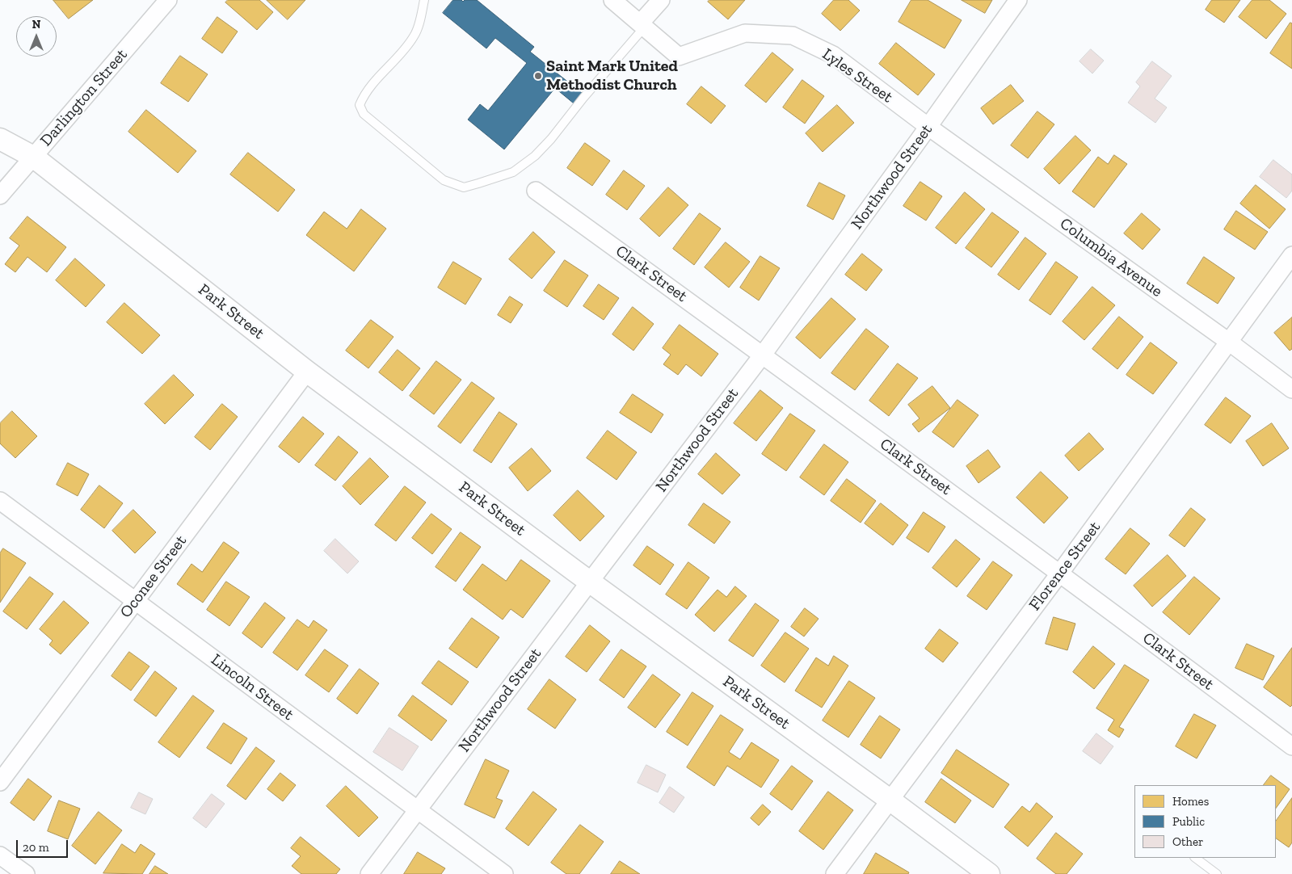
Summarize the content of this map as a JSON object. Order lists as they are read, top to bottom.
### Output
{
  "streets": {
    "street": [
      "Lyles Street",
      "Darlington Street",
      "Northwood Street",
      "Columbia Avenue",
      "Clark Street",
      "Park Street",
      "Florence Street",
      "Oconee Street",
      "Lincoln Street"
    ]
  },
  "crossings": [
    ["Lyles Street", "Northwood Street"],
    ["Lyles Street", "Columbia Avenue"],
    ["Darlington Street", "Park Street"],
    ["Northwood Street", "Columbia Avenue"],
    ["Northwood Street", "Clark Street"],
    ["Northwood Street", "Park Street"],
    ["Northwood Street", "Lincoln Street"],
    ["Columbia Avenue", "Florence Street"],
    ["Clark Street", "Florence Street"],
    ["Park Street", "Florence Street"],
    ["Park Street", "Oconee Street"],
    ["Oconee Street", "Lincoln Street"]
  ],
  "places": ["Saint Mark United Methodist Church"],
  "legend": ["Homes", "Public", "Other"],
  "scale_bar": "20 m",
  "north": "top"
}
